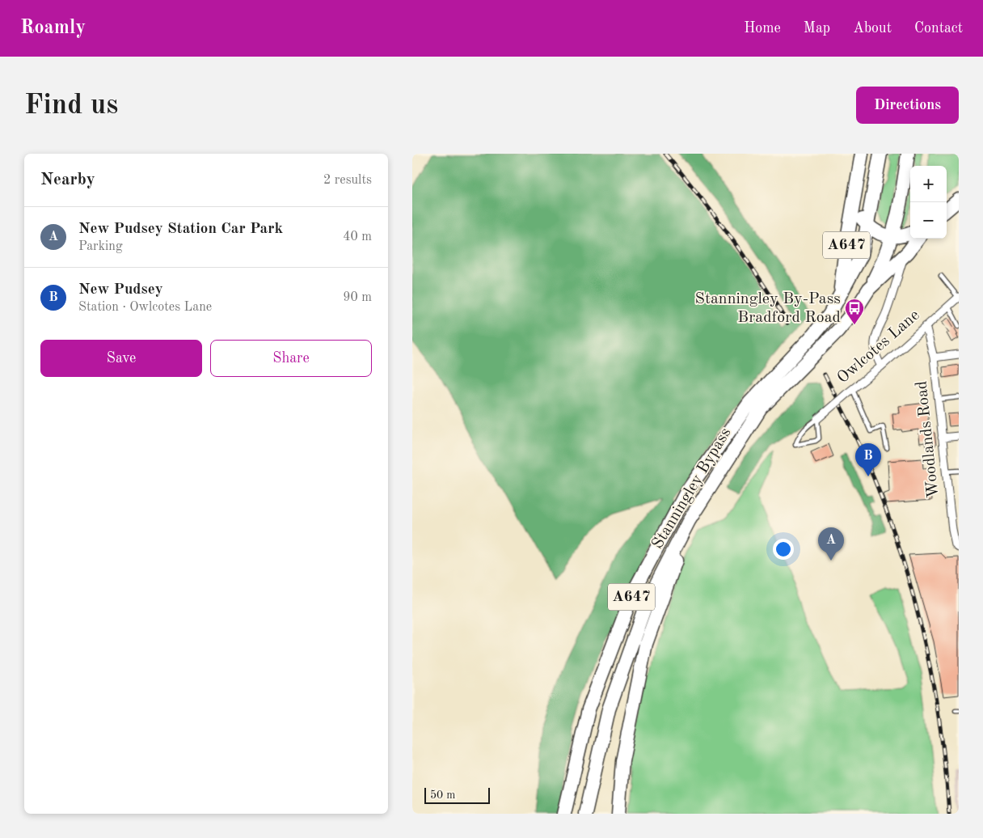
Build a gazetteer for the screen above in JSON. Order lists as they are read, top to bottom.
{
  "streets": {
    "highway": ["A647", "Stanningley Bypass"],
    "street": ["Owlcotes Lane", "Woodlands Road"]
  },
  "crossings": [
    ["A647", "Stanningley Bypass"],
    ["Owlcotes Lane", "Woodlands Road"]
  ],
  "places": {
    "bus stop": ["Stanningley By-Pass Bradford Road"]
  },
  "scale_bar": "50 m",
  "page": {
    "header": "Roamly",
    "nav": [
      "Home",
      "Map",
      "About",
      "Contact"
    ],
    "buttons": [
      "Directions",
      ["Save", "Share"]
    ],
    "title": "Find us",
    "heading": ["Nearby", "2 results"],
    "map_buttons": ["+", "−"],
    "list": [
      {
        "mark": "A",
        "name": "New Pudsey Station Car Park",
        "note": "Parking",
        "value": "40 m"
      },
      {
        "mark": "B",
        "name": "New Pudsey",
        "note": "Station · Owlcotes Lane",
        "value": "90 m"
      }
    ],
    "pins": ["B", "A"],
    "scale": "50 m"
  }
}
